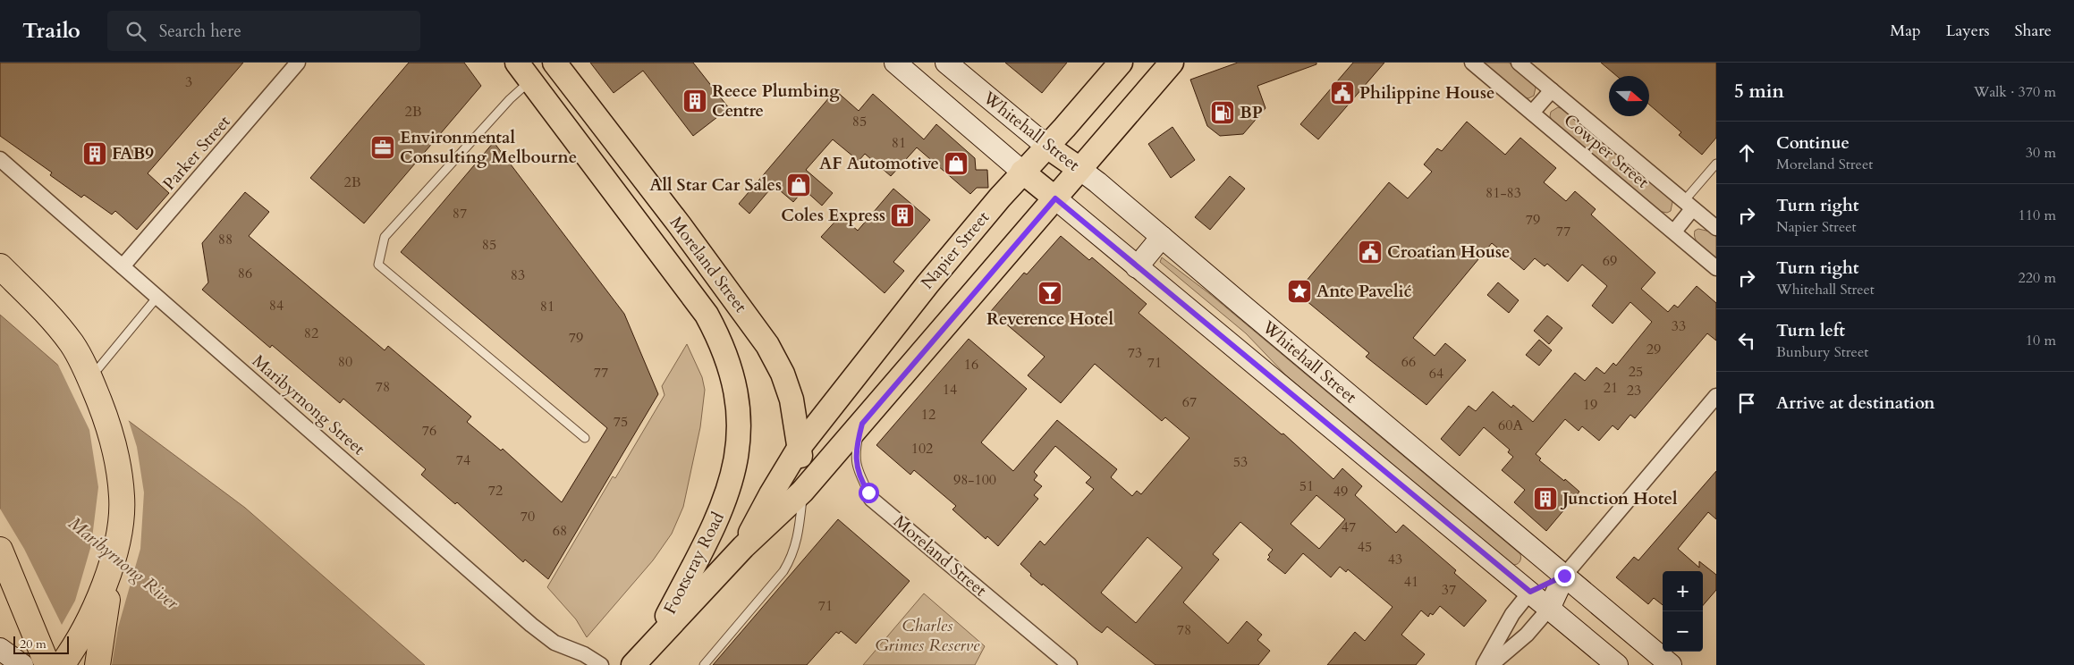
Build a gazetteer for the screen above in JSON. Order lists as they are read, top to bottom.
{
  "streets": {
    "main road": [
      "Whitehall Street",
      "Napier Street",
      "Moreland Street",
      "Footscray Road"
    ],
    "street": ["Cowper Street", "Parker Street", "Maribyrnong Street"]
  },
  "crossings": [
    ["Whitehall Street", "Napier Street"],
    ["Parker Street", "Maribyrnong Street"],
    ["Napier Street", "Moreland Street"],
    ["Napier Street", "Footscray Road"],
    ["Moreland Street", "Footscray Road"]
  ],
  "water": ["Maribyrnong River"],
  "parks": ["Charles Grimes Reserve"],
  "places": {
    "public building": ["Philippine House", "Croatian House"],
    "building": [
      "Reece Plumbing Centre",
      "FAB9",
      "Coles Express",
      "Junction Hotel"
    ],
    "fuel station": ["BP"],
    "office": ["Environmental Consulting Melbourne"],
    "shop": ["AF Automotive", "All Star Car Sales"],
    "place": ["Ante Pavelić"],
    "bar": ["Reverence Hotel"]
  },
  "house_numbers": [
    "3",
    "2B",
    "85",
    "81",
    "2B",
    "81-83",
    "87",
    "79",
    "77",
    "88",
    "85",
    "69",
    "86",
    "83",
    "84",
    "81",
    "33",
    "82",
    "79",
    "29",
    "73",
    "80",
    "66",
    "71",
    "16",
    "25",
    "77",
    "64",
    "78",
    "21",
    "14",
    "23",
    "67",
    "19",
    "12",
    "75",
    "60A",
    "76",
    "102",
    "74",
    "53",
    "98-100",
    "51",
    "72",
    "49",
    "70",
    "47",
    "68",
    "45",
    "43",
    "41",
    "37",
    "71",
    "78"
  ],
  "scale_bar": "20 m",
  "north": "right",
  "page": {
    "header": "Trailo",
    "search": "Search here",
    "nav": ["Map", "Layers", "Share"],
    "heading": ["5 min", "Walk · 370 m"],
    "list": [
      ["Continue", "Moreland Street", "30 m"],
      ["Turn right", "Napier Street", "110 m"],
      ["Turn right", "Whitehall Street", "220 m"],
      ["Turn left", "Bunbury Street", "10 m"],
      "Arrive at destination"
    ],
    "map_buttons": ["+", "−"],
    "scale": "20 m"
  }
}
